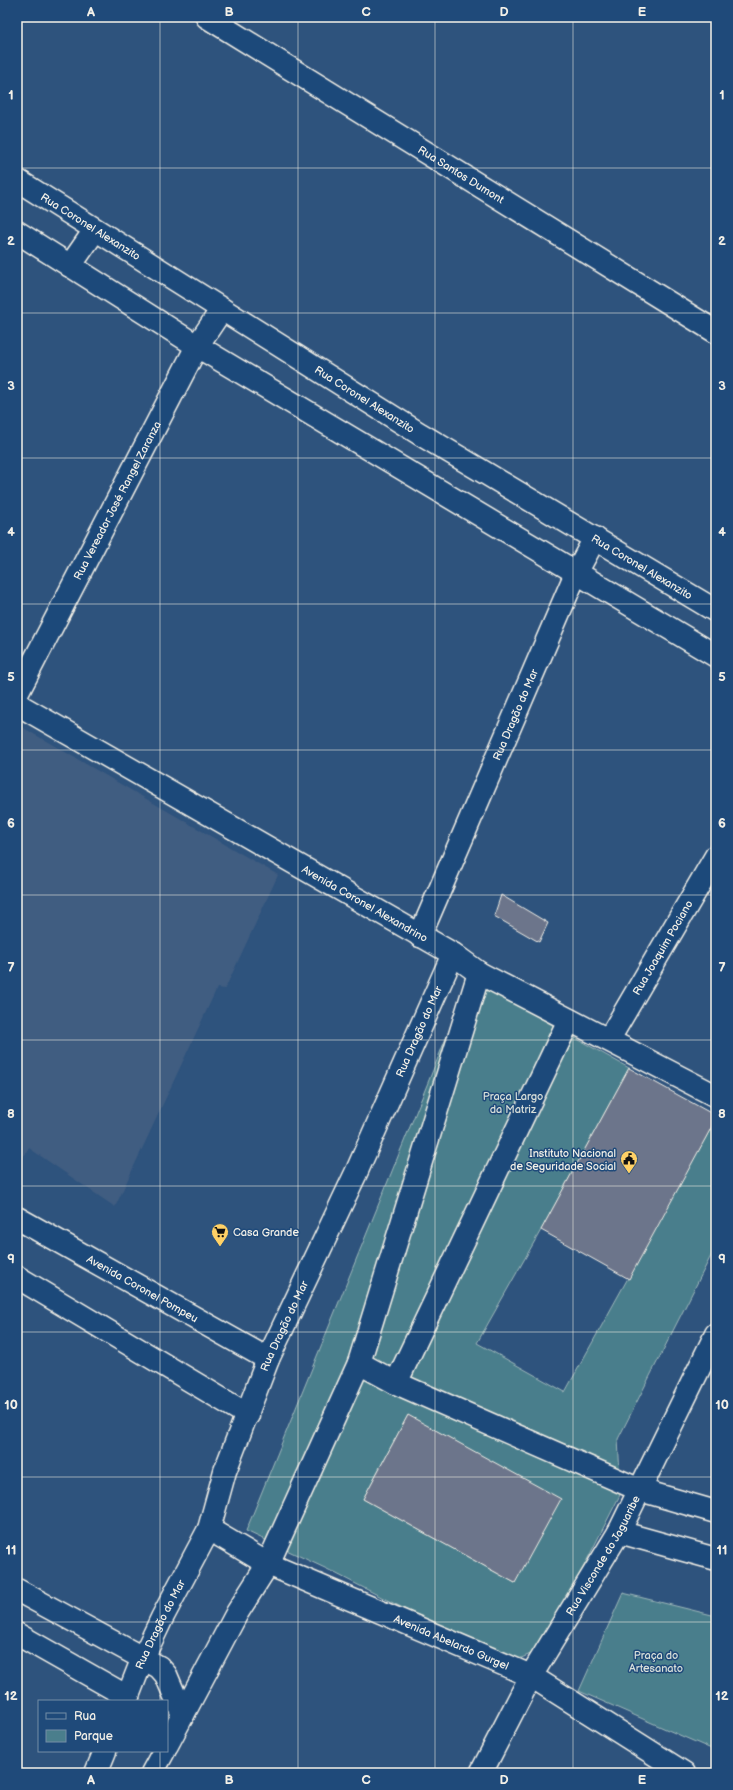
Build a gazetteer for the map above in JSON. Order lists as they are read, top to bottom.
{
  "streets": {
    "main road": [
      "Rua Santos Dumont",
      "Rua Coronel Alexanzito",
      "Rua Vereador José Rangel Zaranza",
      "Rua Dragão do Mar",
      "Avenida Coronel Alexandrino",
      "Rua Joaquim Pociano",
      "Avenida Coronel Pompeu",
      "Rua Visconde do Jaguaribe",
      "Avenida Abelardo Gurgel"
    ]
  },
  "crossings": [
    ["Rua Coronel Alexanzito", "Rua Vereador José Rangel Zaranza"],
    ["Rua Coronel Alexanzito", "Rua Dragão do Mar"],
    ["Rua Dragão do Mar", "Avenida Coronel Alexandrino"],
    ["Rua Dragão do Mar", "Avenida Coronel Pompeu"],
    ["Rua Dragão do Mar", "Avenida Abelardo Gurgel"],
    ["Avenida Coronel Alexandrino", "Rua Joaquim Pociano"],
    ["Rua Visconde do Jaguaribe", "Avenida Abelardo Gurgel"]
  ],
  "parks": ["Praça Largo da Matriz", "Praça do Artesanato"],
  "places": {
    "public building": ["Instituto Nacional de Seguridade Social"],
    "supermarket": ["Casa Grande"]
  },
  "legend": ["Rua", "Parque"],
  "grid": {
    "columns": [
      "A",
      "B",
      "C",
      "D",
      "E"
    ],
    "rows": [
      "1",
      "2",
      "3",
      "4",
      "5",
      "6",
      "7",
      "8",
      "9",
      "10",
      "11",
      "12"
    ]
  }
}
